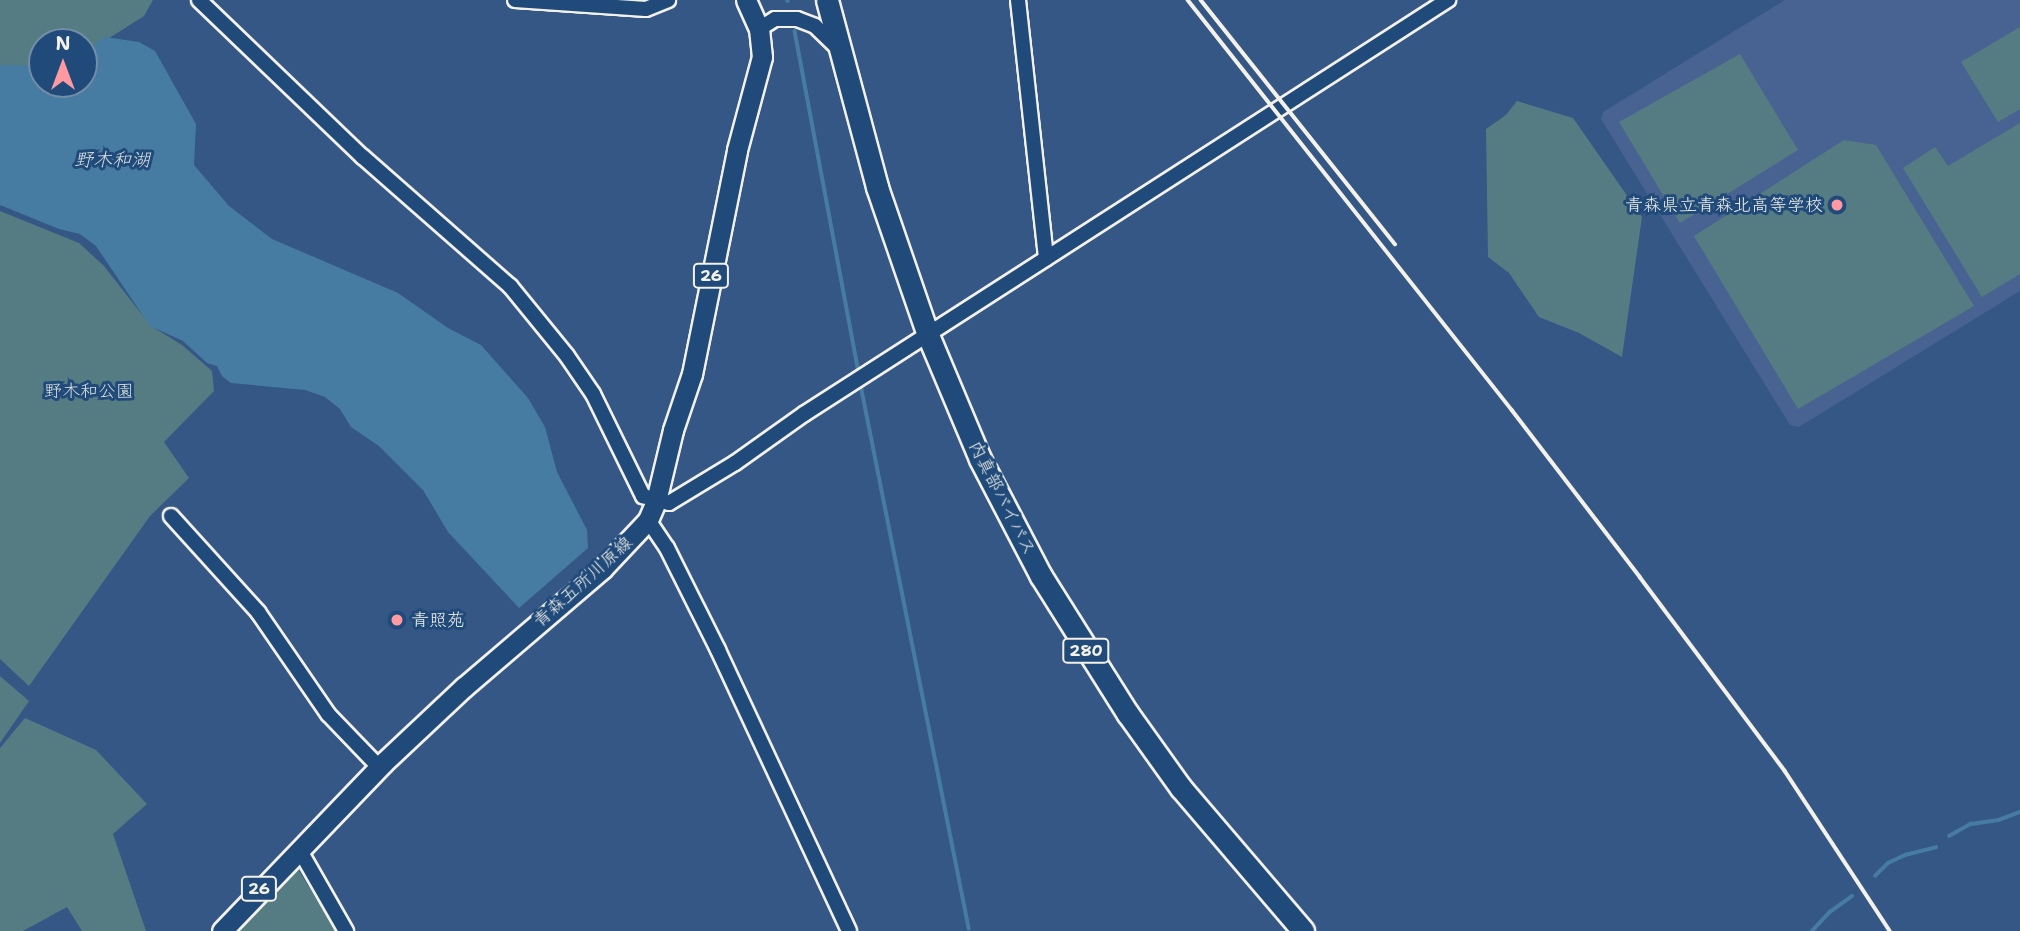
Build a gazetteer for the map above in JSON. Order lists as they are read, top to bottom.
{
  "streets": {
    "highway": ["内真部バイパス", "280"],
    "main road": ["26", "青森五所川原線"]
  },
  "water": ["野木和湖"],
  "parks": ["野木和公園"],
  "places": ["青森県立青森北高等学校", "青照苑"],
  "north": "top"
}
